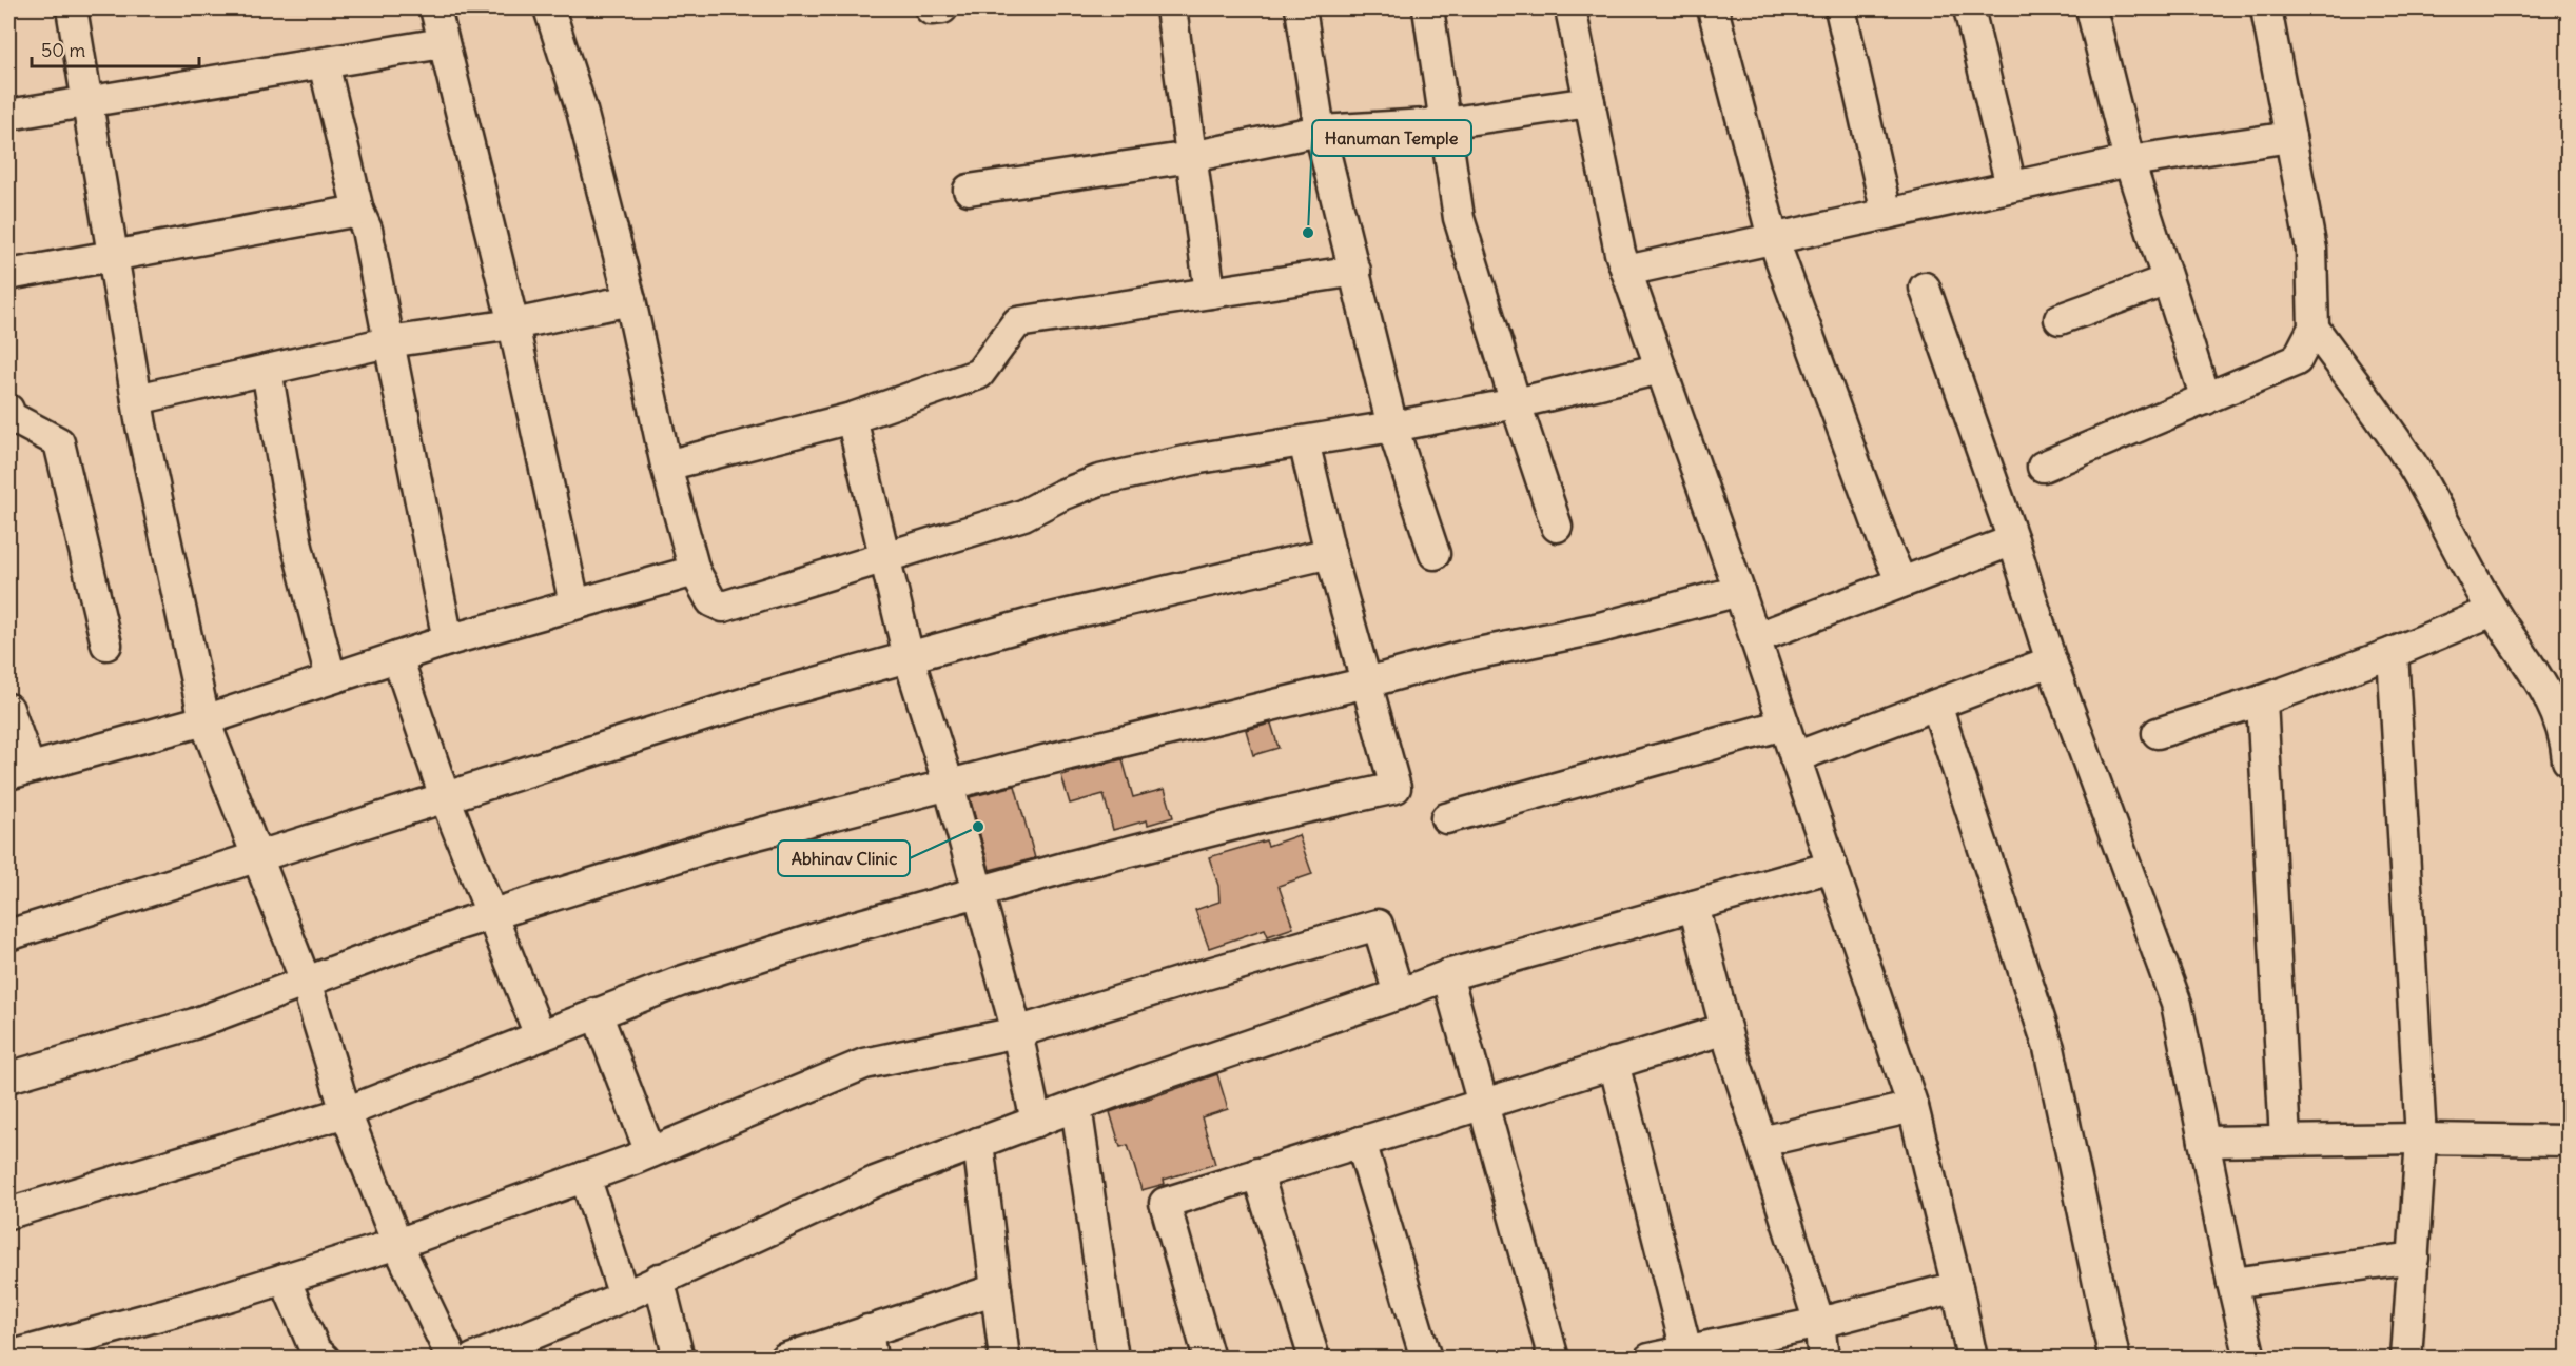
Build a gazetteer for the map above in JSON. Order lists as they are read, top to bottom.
{
  "places": ["Hanuman Temple", "Abhinav Clinic"],
  "scale_bar": "50 m"
}
